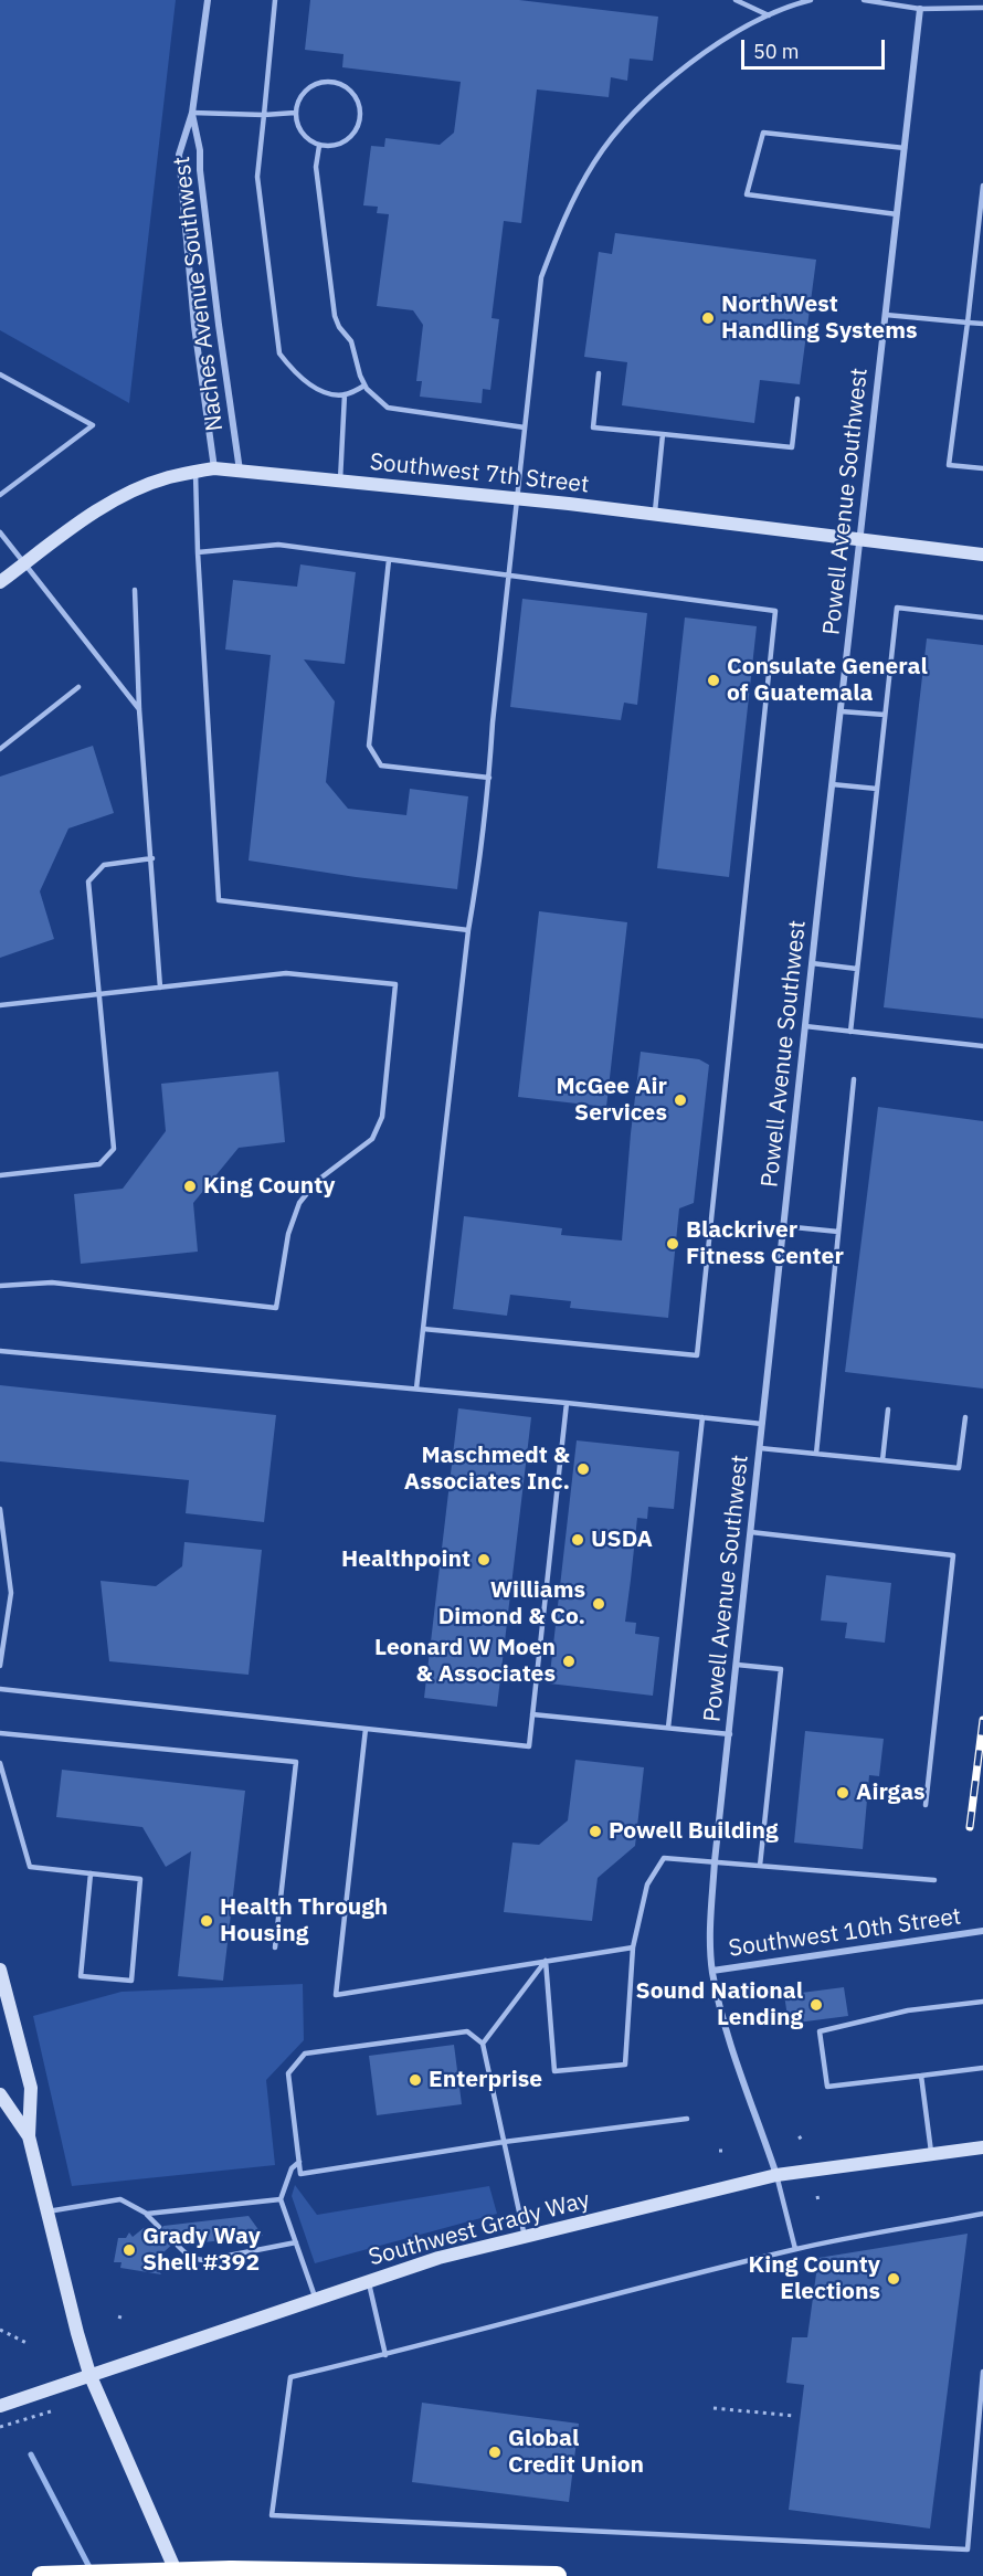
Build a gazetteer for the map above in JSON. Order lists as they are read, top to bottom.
{
  "streets": {
    "street": [
      "Naches Avenue Southwest",
      "Southwest 7th Street",
      "Powell Avenue Southwest",
      "Southwest 10th Street",
      "Southwest Grady Way"
    ]
  },
  "crossings": [
    ["Naches Avenue Southwest", "Southwest 7th Street"],
    ["Southwest 7th Street", "Powell Avenue Southwest"],
    ["Powell Avenue Southwest", "Southwest 10th Street"],
    ["Powell Avenue Southwest", "Southwest Grady Way"]
  ],
  "places": [
    "NorthWest Handling Systems",
    "Consulate General of Guatemala",
    "McGee Air Services",
    "King County",
    "Blackriver Fitness Center",
    "Maschmedt & Associates Inc.",
    "USDA",
    "Healthpoint",
    "Williams Dimond & Co.",
    "Leonard W Moen & Associates",
    "Airgas",
    "Powell Building",
    "Health Through Housing",
    "Sound National Lending",
    "Enterprise",
    "Grady Way Shell #392",
    "King County Elections",
    "Global Credit Union"
  ],
  "scale_bar": "50 m"
}
